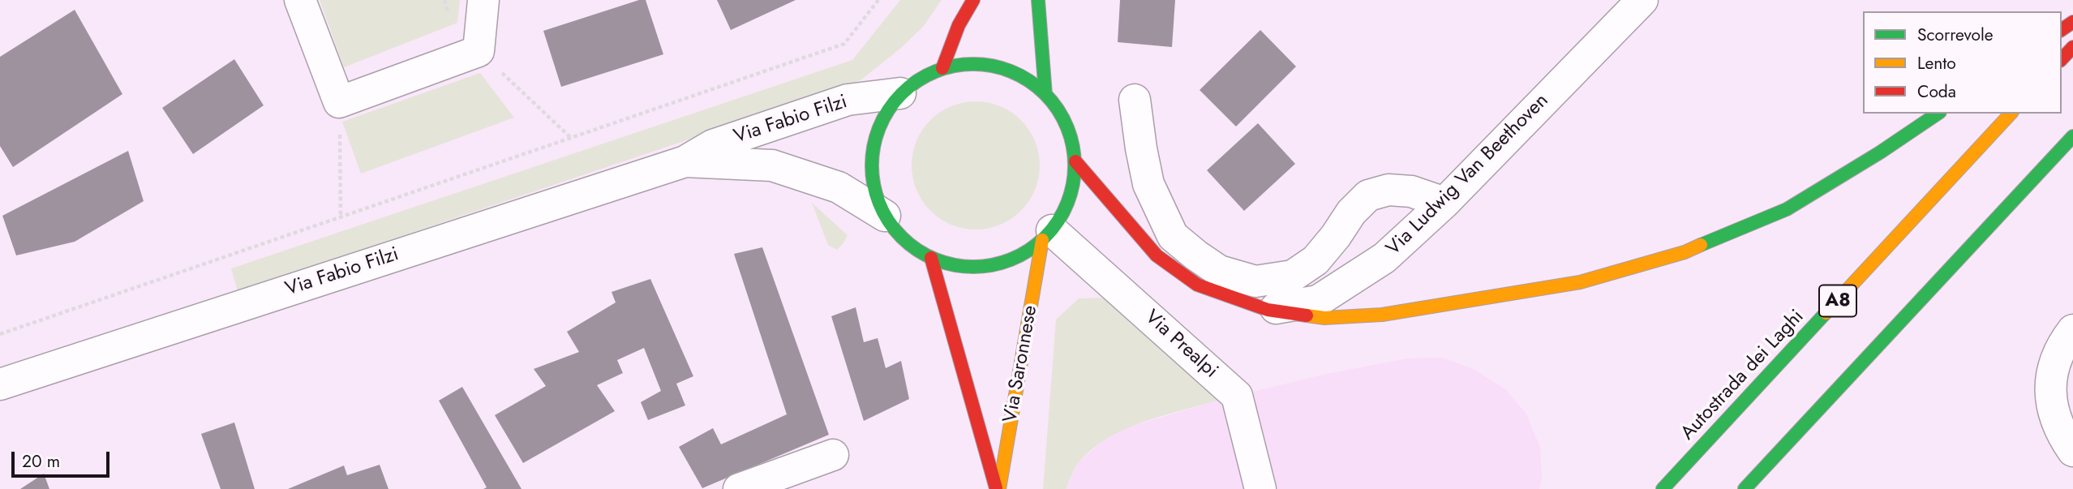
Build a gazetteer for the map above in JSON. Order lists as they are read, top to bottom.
{
  "streets": {
    "main road": ["A8", "Via Saronnese", "Autostrada dei Laghi"],
    "street": ["Via Fabio Filzi", "Via Ludwig Van Beethoven", "Via Prealpi"]
  },
  "crossings": [
    ["Via Fabio Filzi", "Via Saronnese"],
    ["Via Prealpi", "Via Saronnese"]
  ],
  "legend": ["Scorrevole", "Lento", "Coda"],
  "scale_bar": "20 m"
}
